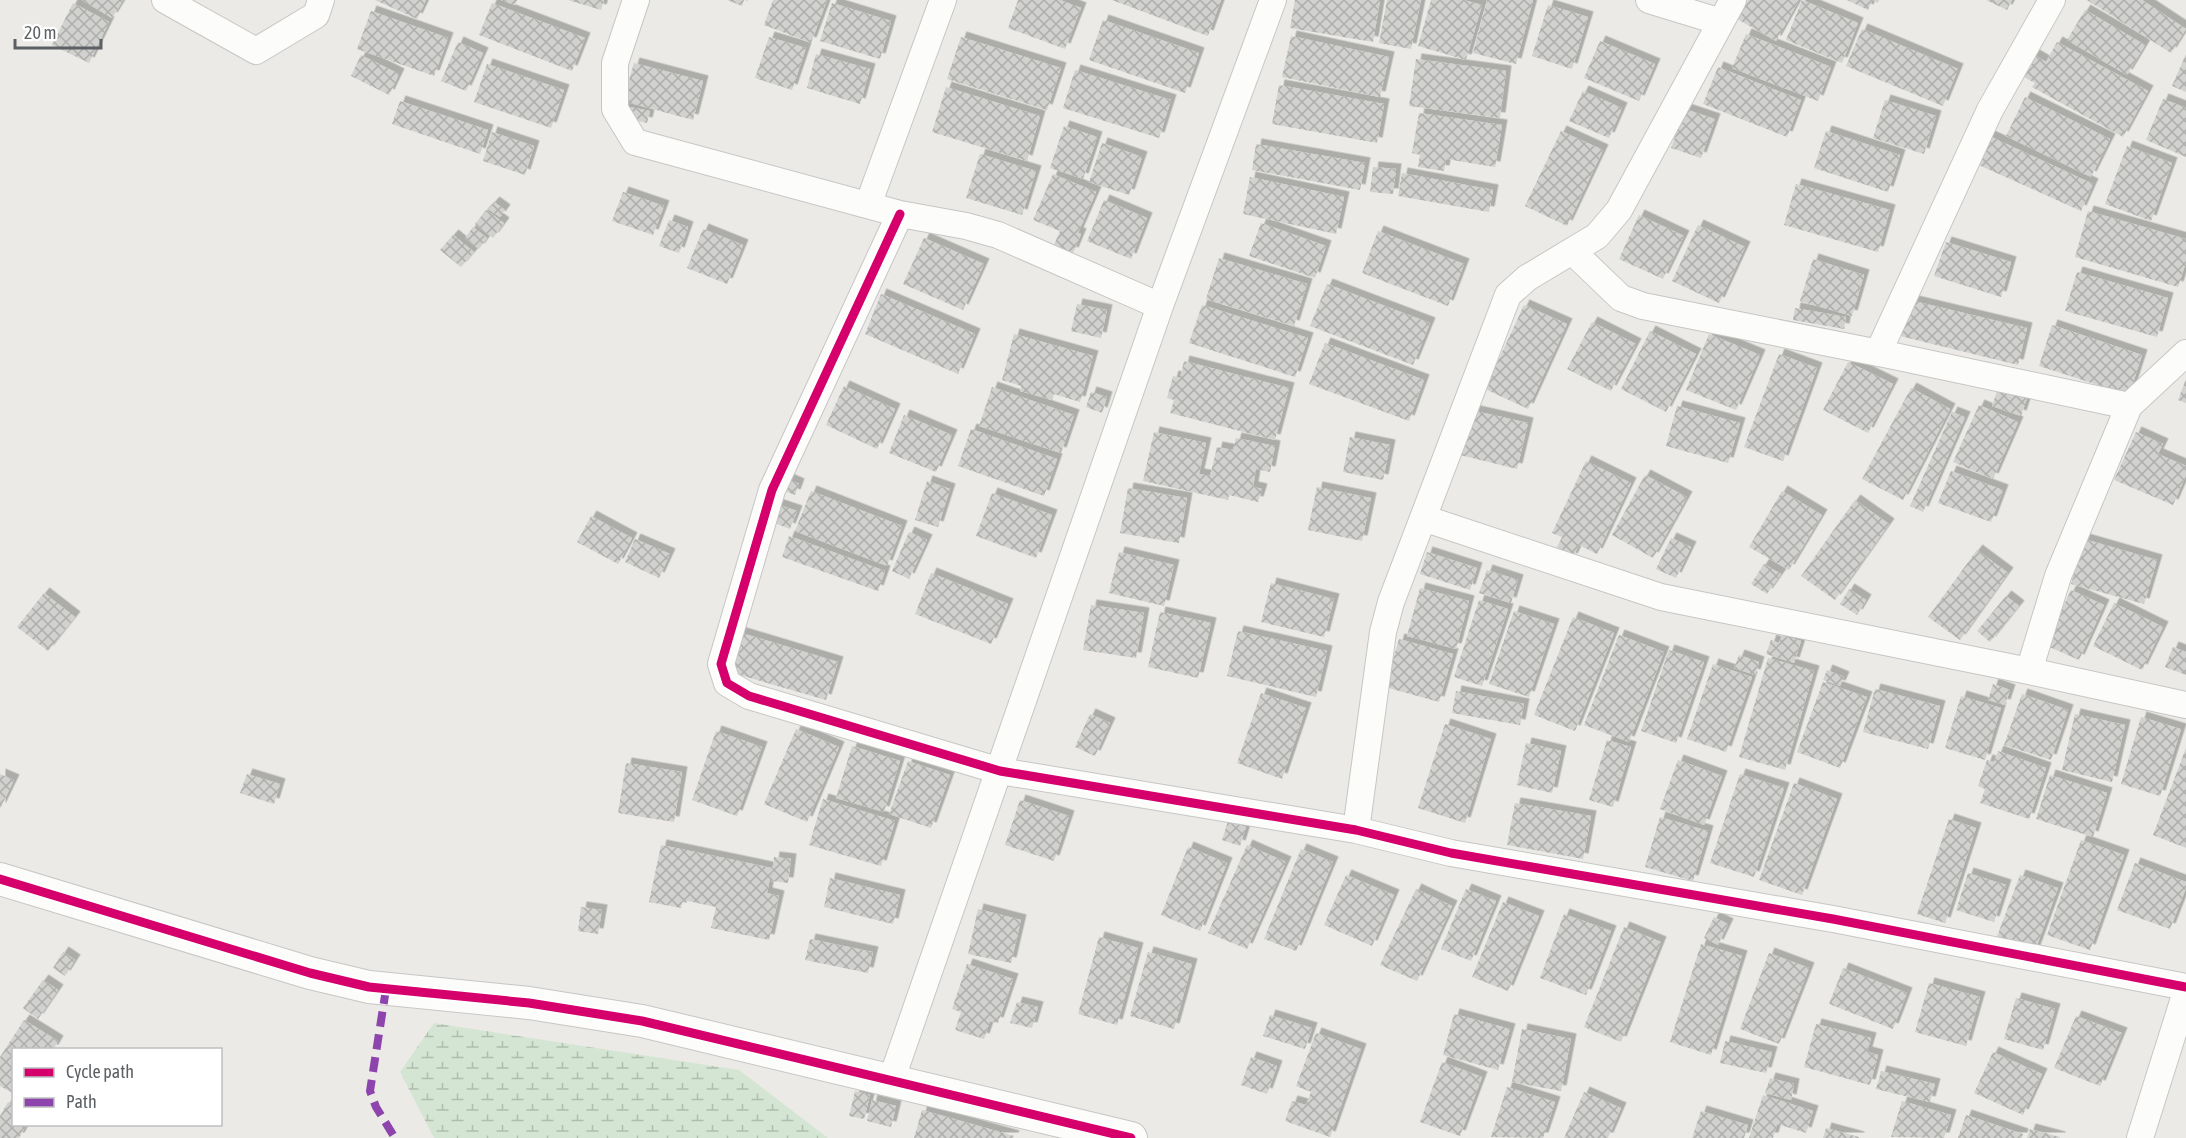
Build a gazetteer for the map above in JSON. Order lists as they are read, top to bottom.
{
  "legend": ["Cycle path", "Path"],
  "scale_bar": "20 m"
}
